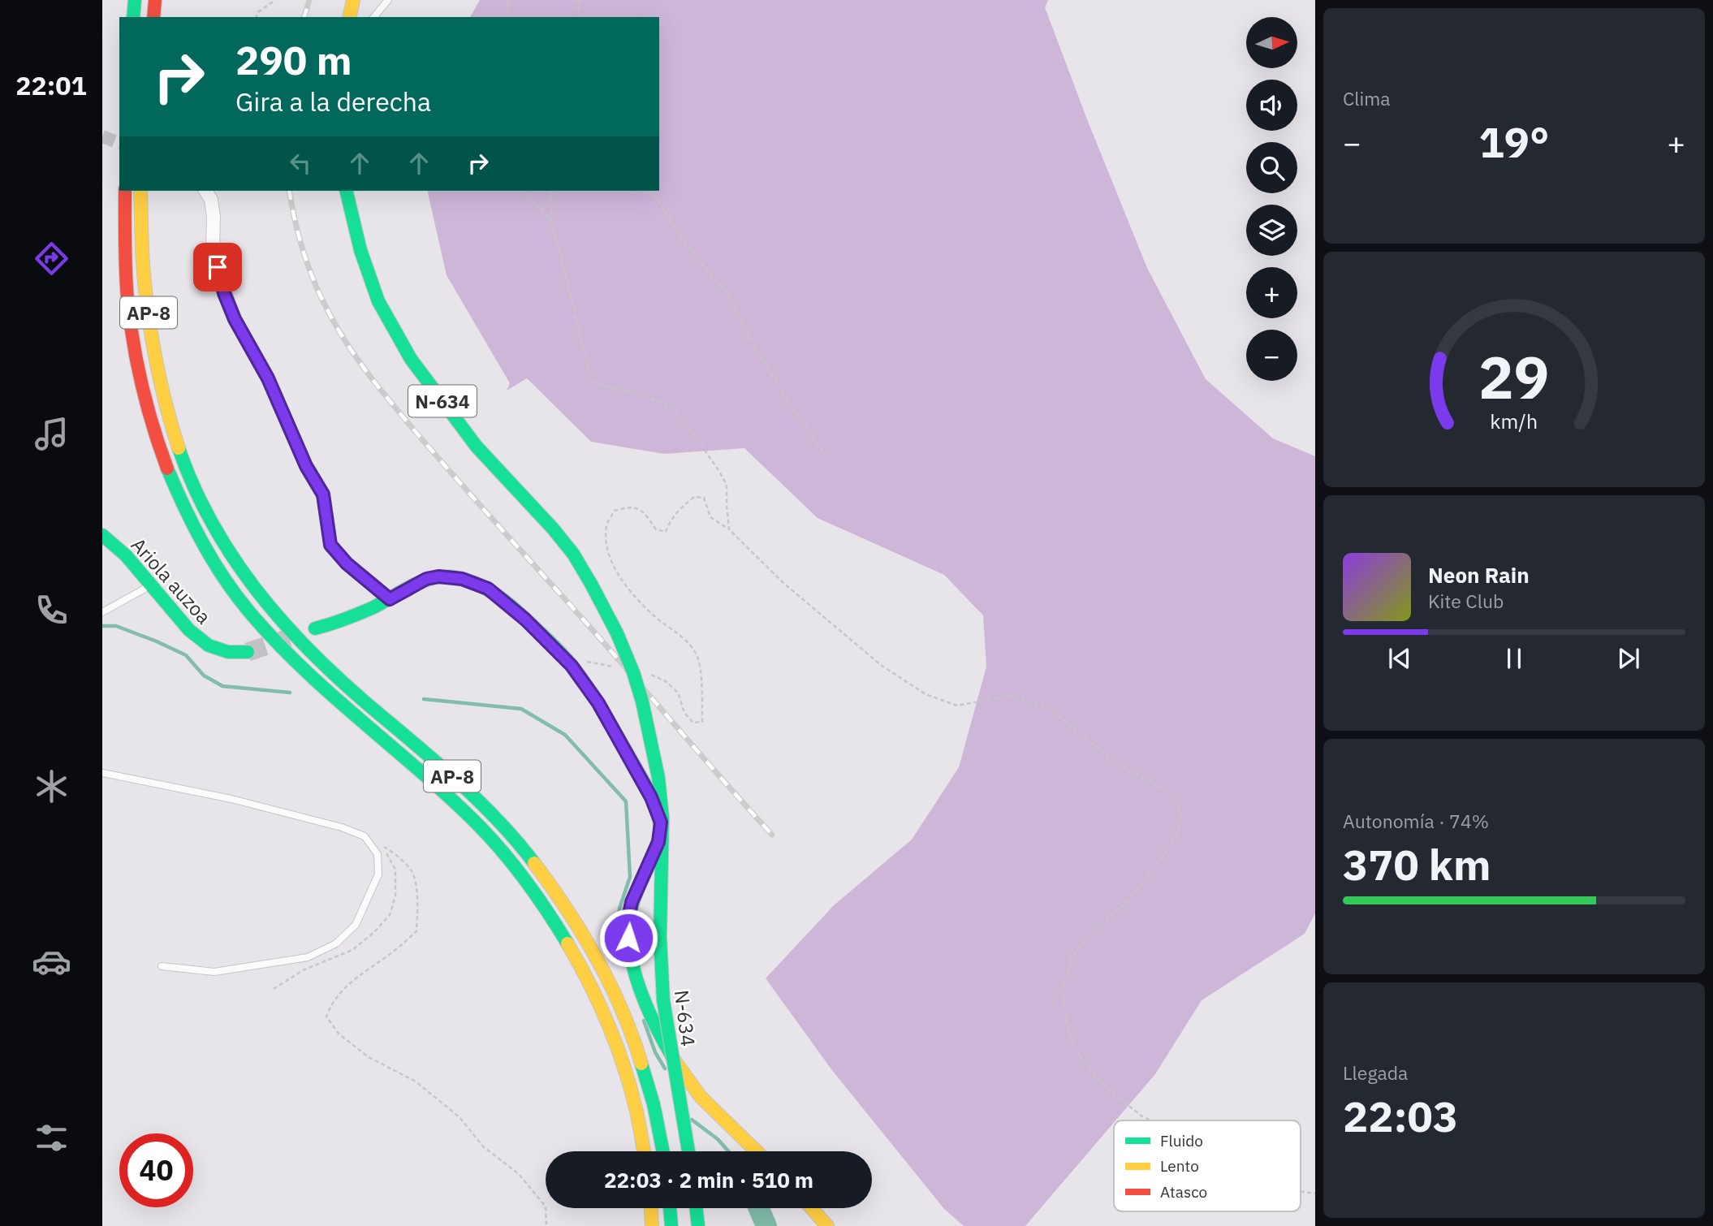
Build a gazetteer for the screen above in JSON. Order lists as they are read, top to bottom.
{
  "streets": {
    "main road": ["AP-8", "N-634", "Ariola auzoa"]
  },
  "legend": ["Fluido", "Lento", "Atasco"],
  "north": "right",
  "page": {
    "tabs": "22:01",
    "tile": [
      "Clima",
      ["Autonomía · 74%", "370 km"],
      ["Llegada", "22:03"]
    ],
    "map_buttons": ["+", "−"],
    "turn": ["290 m", "Gira a la derecha"],
    "heat": ["−", "19°", "+"],
    "song": ["Neon Rain", "Kite Club"],
    "limit": "40",
    "trip": "22:03 · 2 min · 510 m",
    "gauge": ["29", "km/h"]
  }
}
